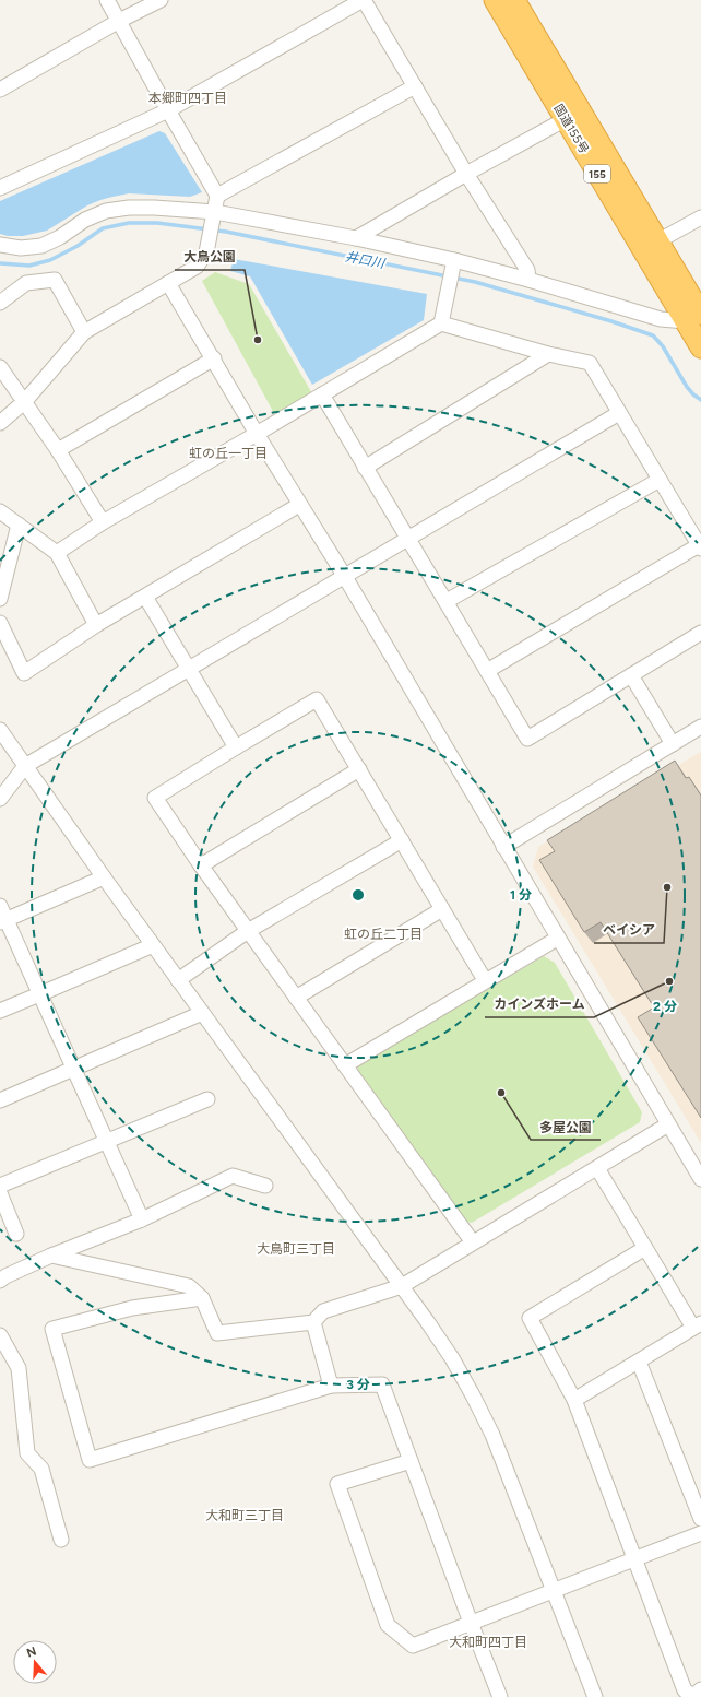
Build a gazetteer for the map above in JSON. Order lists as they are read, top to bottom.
{
  "streets": {
    "highway": ["国道155号", "155"]
  },
  "districts": [
    "本郷町四丁目",
    "虹の丘一丁目",
    "虹の丘二丁目",
    "大鳥町三丁目",
    "大和町三丁目",
    "大和町四丁目"
  ],
  "water": ["井口川"],
  "places": [
    "大鳥公園",
    "ベイシア",
    "カインズホーム",
    "多屋公園"
  ],
  "north": "top",
  "rings": ["1 分", "2 分", "3 分"]
}
